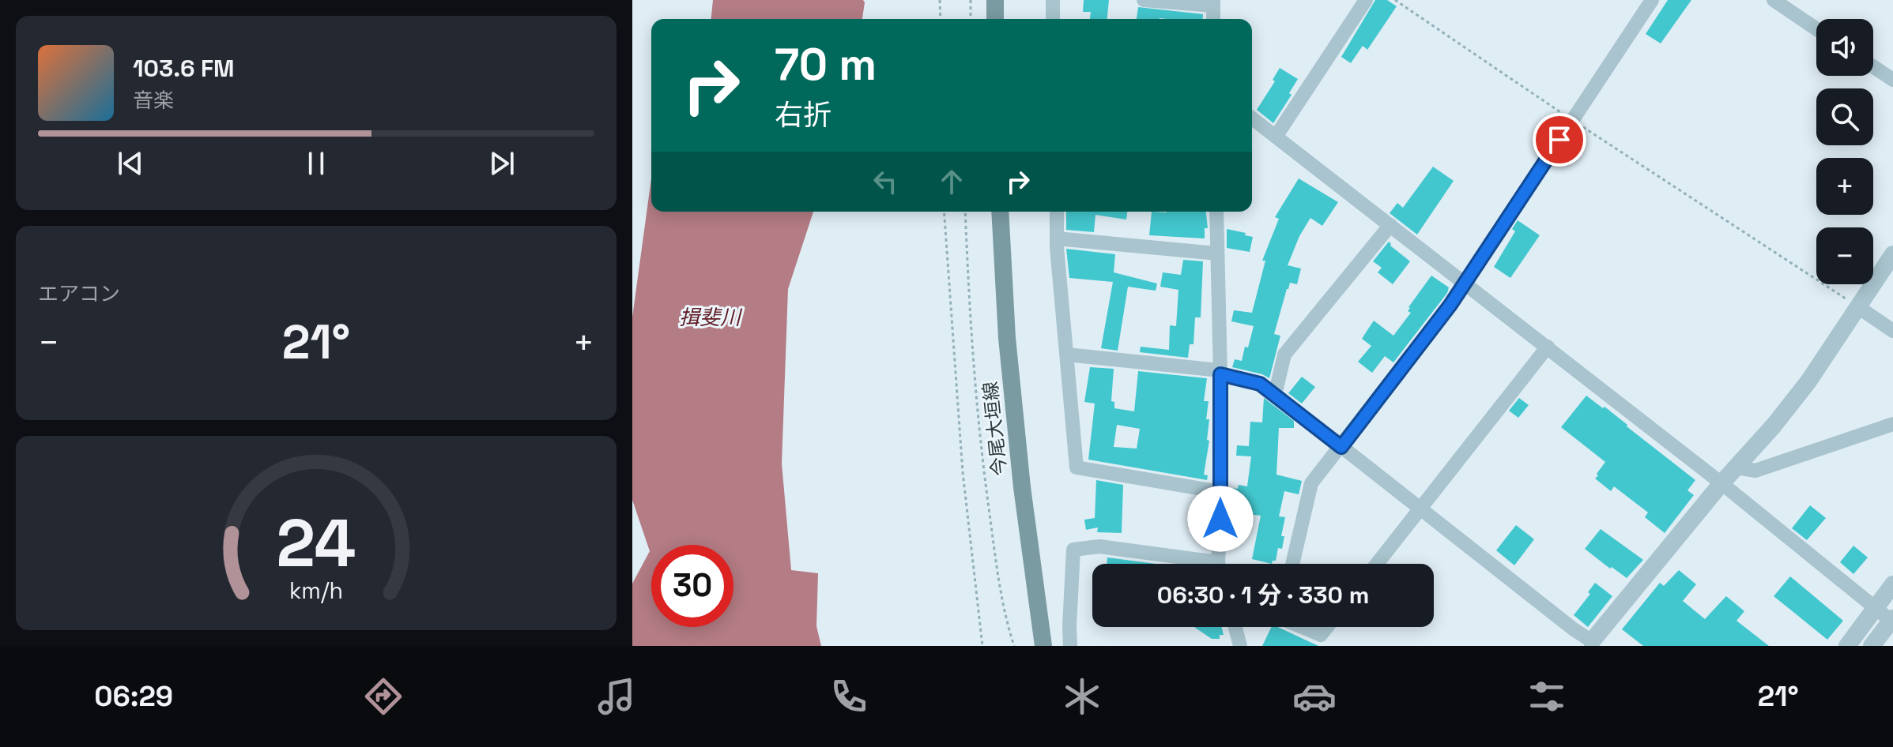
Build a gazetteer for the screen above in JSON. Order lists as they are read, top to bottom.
{
  "streets": {
    "main road": ["今尾大垣線"]
  },
  "water": ["揖斐川"],
  "page": {
    "map_buttons": ["+", "−"],
    "turn": ["70 m", "右折"],
    "song": ["103.6 FM", "音楽"],
    "tile": "エアコン",
    "heat": ["−", "21°", "+"],
    "limit": "30",
    "trip": "06:30 · 1 分 · 330 m",
    "tabs": ["06:29", "21°"],
    "gauge": ["24", "km/h"]
  }
}
